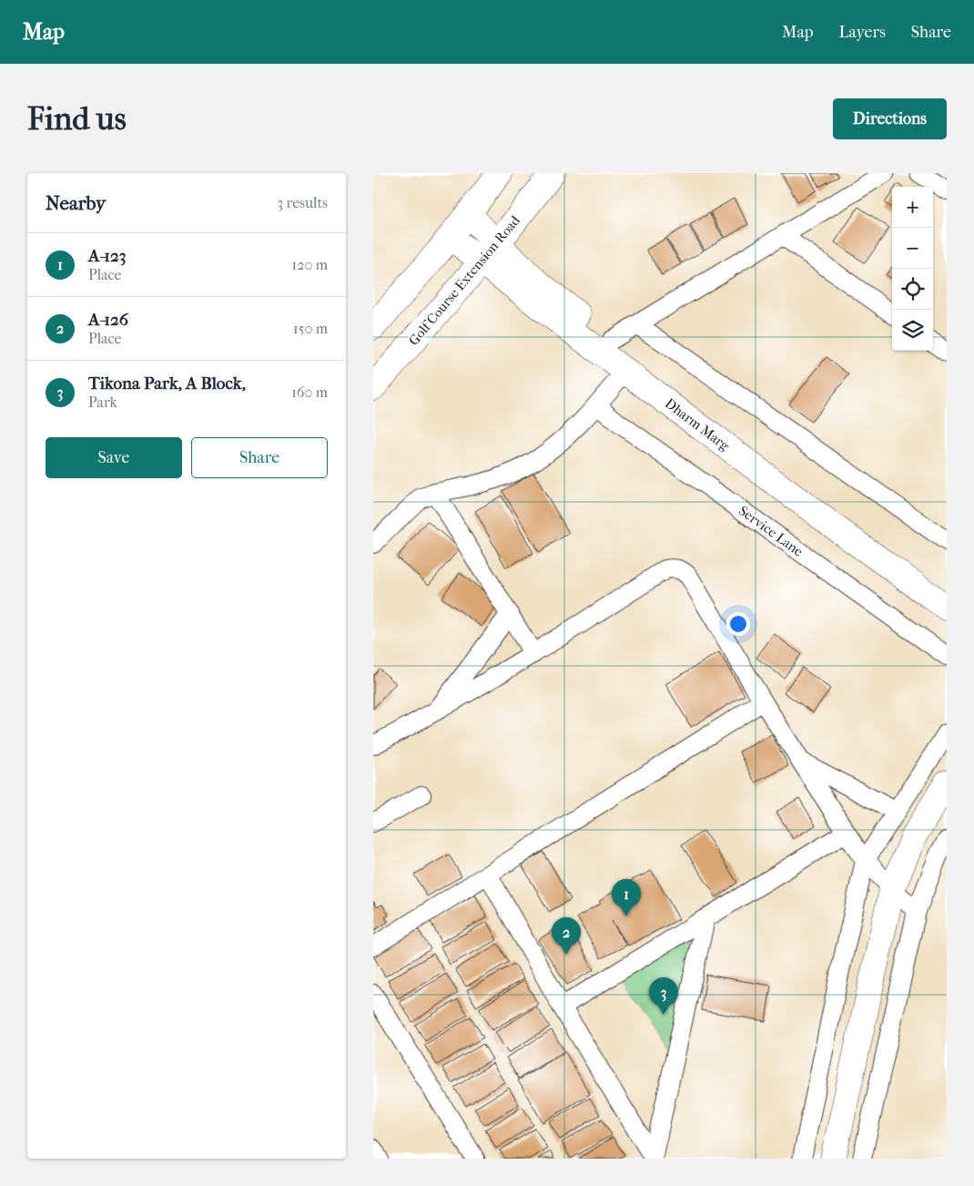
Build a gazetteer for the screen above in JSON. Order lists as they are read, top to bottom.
{
  "streets": {
    "main road": ["Golf Course Extension Road", "Dharm Marg"],
    "street": ["Service Lane"]
  },
  "crossings": [
    ["Golf Course Extension Road", "Dharm Marg"]
  ],
  "page": {
    "header": "Map",
    "nav": ["Map", "Layers", "Share"],
    "buttons": [
      "Directions",
      ["Save", "Share"]
    ],
    "title": "Find us",
    "heading": ["Nearby", "3 results"],
    "map_buttons": ["+", "−"],
    "list": [
      {
        "mark": "1",
        "name": "A-123",
        "note": "Place",
        "value": "120 m"
      },
      {
        "mark": "2",
        "name": "A-126",
        "note": "Place",
        "value": "150 m"
      },
      {
        "mark": "3",
        "name": "Tikona Park, A Block,",
        "note": "Park",
        "value": "160 m"
      }
    ],
    "pins": ["1", "2", "3"]
  }
}
